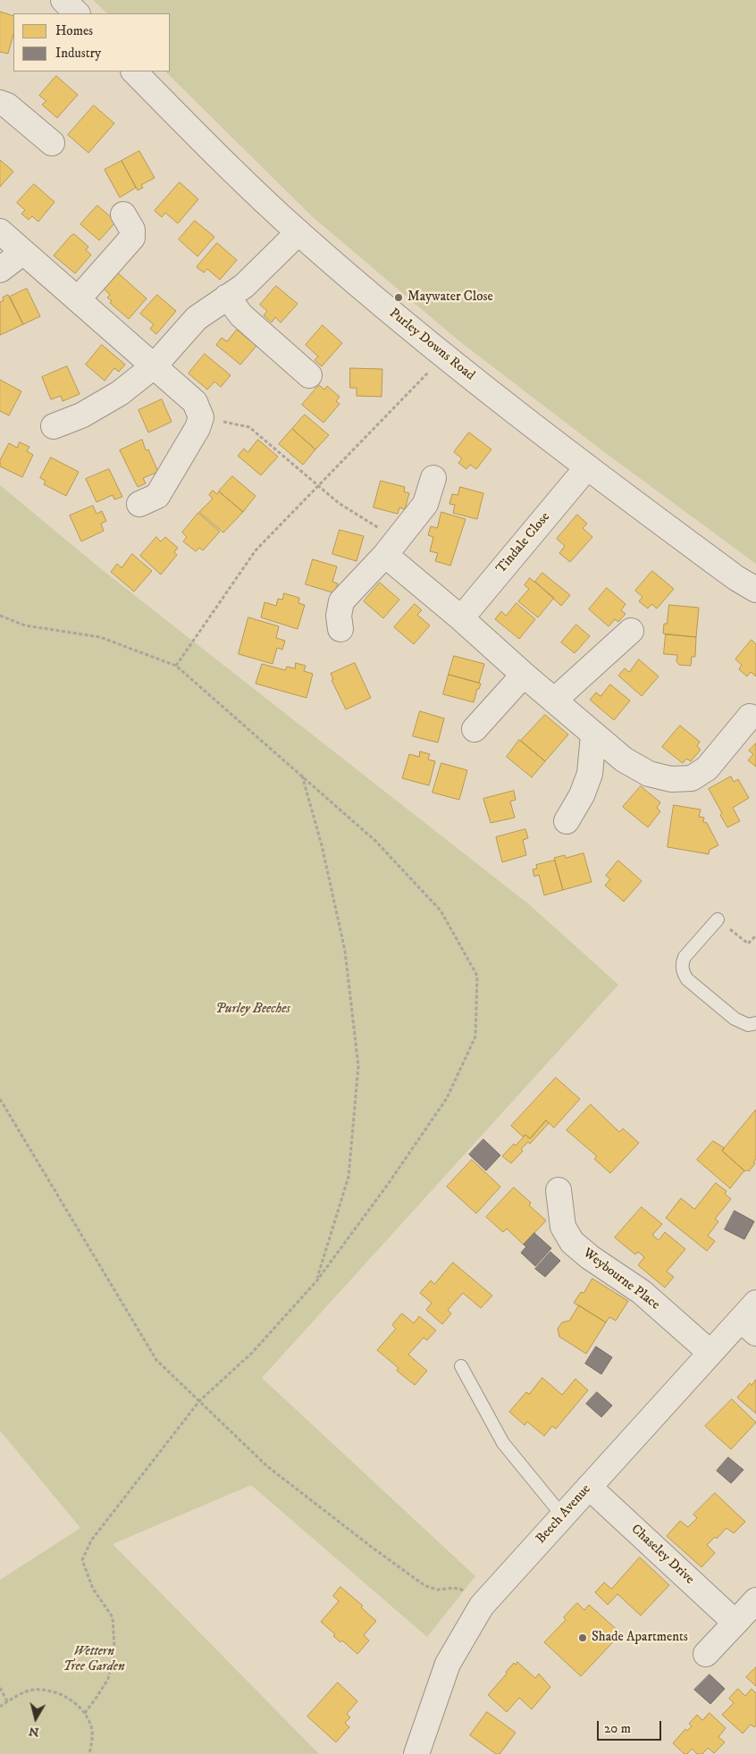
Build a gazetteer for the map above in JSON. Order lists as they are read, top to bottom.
{
  "streets": {
    "street": [
      "Purley Downs Road",
      "Tindale Close",
      "Weybourne Place",
      "Beech Avenue",
      "Chaseley Drive"
    ]
  },
  "crossings": [
    ["Purley Downs Road", "Tindale Close"],
    ["Weybourne Place", "Beech Avenue"],
    ["Beech Avenue", "Chaseley Drive"]
  ],
  "parks": ["Purley Beeches", "Wettern Tree Garden"],
  "places": ["Maywater Close", "Shade Apartments"],
  "legend": ["Homes", "Industry"],
  "scale_bar": "20 m",
  "north": "bottom"
}
